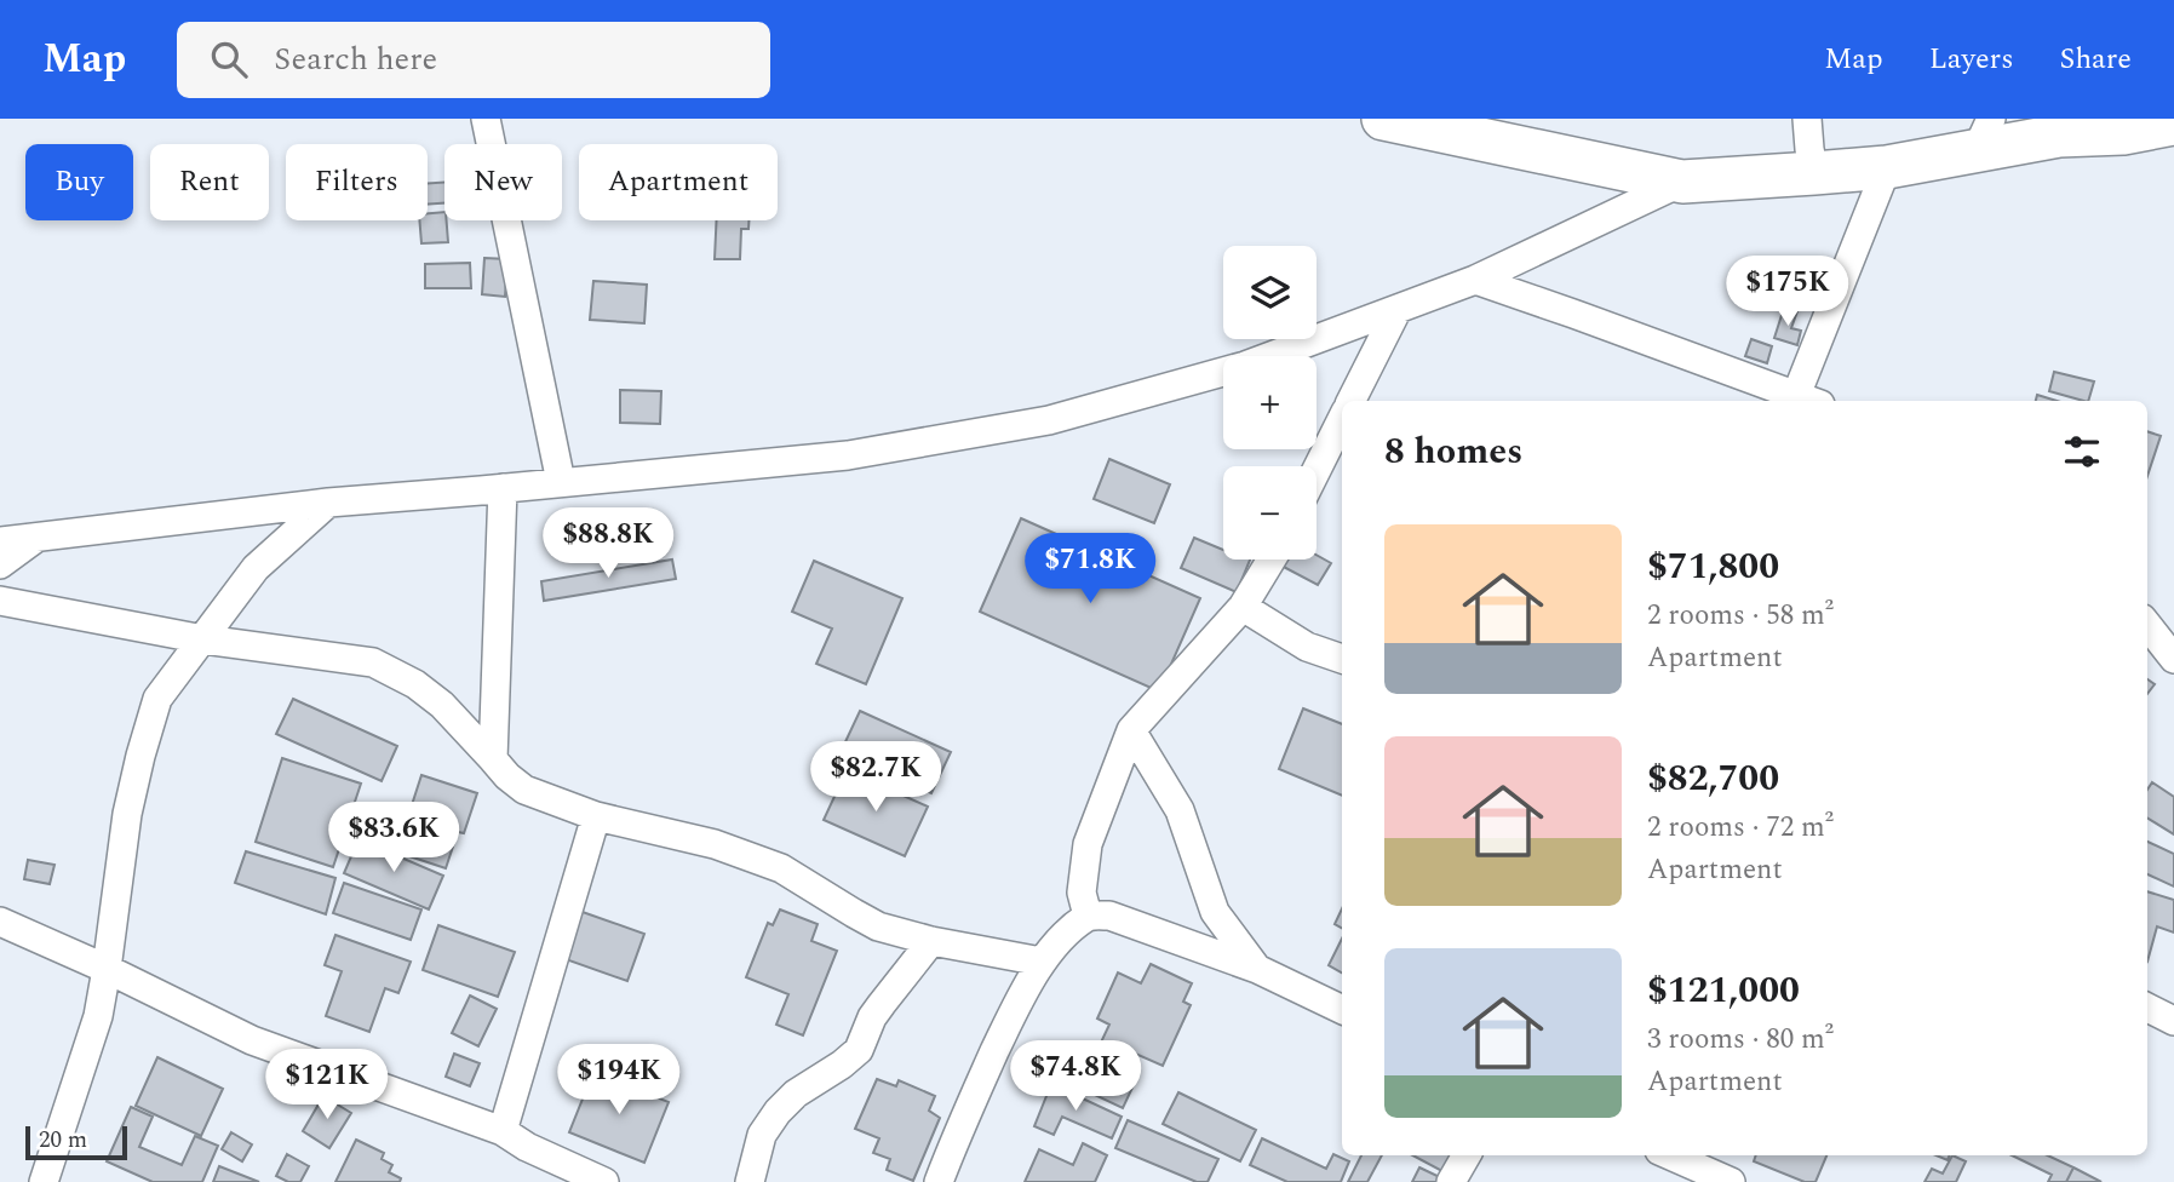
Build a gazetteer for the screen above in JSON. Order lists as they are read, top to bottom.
{
  "scale_bar": "20 m",
  "page": {
    "header": "Map",
    "search": "Search here",
    "nav": ["Map", "Layers", "Share"],
    "chip": [
      "Buy",
      "Rent",
      "Filters",
      "New",
      "Apartment"
    ],
    "map_buttons": ["+", "−"],
    "price": [
      "$175K",
      "$88.8K",
      "$71.8K",
      "$82.7K",
      "$83.6K",
      "$74.8K",
      "$194K",
      "$121K"
    ],
    "heading": "8 homes",
    "list": [
      {
        "name": "$71,800",
        "note": "2 rooms · 58 m² · Apartment"
      },
      {
        "name": "$82,700",
        "note": "2 rooms · 72 m² · Apartment"
      },
      {
        "name": "$121,000",
        "note": "3 rooms · 80 m² · Apartment"
      }
    ],
    "scale": "20 m"
  }
}
